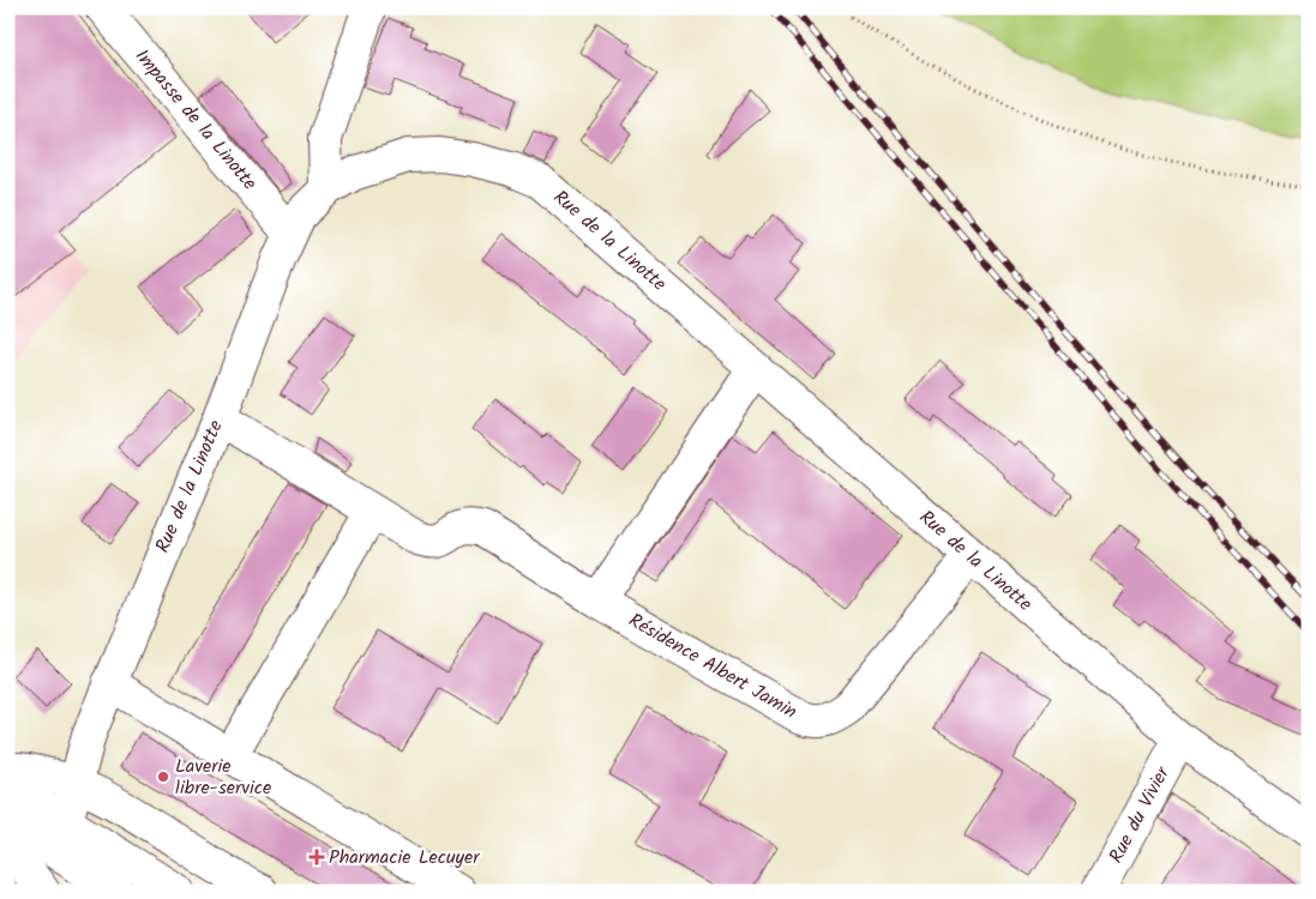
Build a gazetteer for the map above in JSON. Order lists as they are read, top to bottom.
{
  "streets": {
    "street": [
      "Impasse de la Linotte",
      "Rue de la Linotte",
      "Résidence Albert Jamin",
      "Rue du Vivier"
    ]
  },
  "crossings": [
    ["Impasse de la Linotte", "Rue de la Linotte"],
    ["Rue de la Linotte", "Résidence Albert Jamin"],
    ["Rue de la Linotte", "Rue du Vivier"]
  ],
  "places": {
    "other": ["Laverie libre-service"],
    "health": ["Pharmacie Lecuyer"]
  }
}
